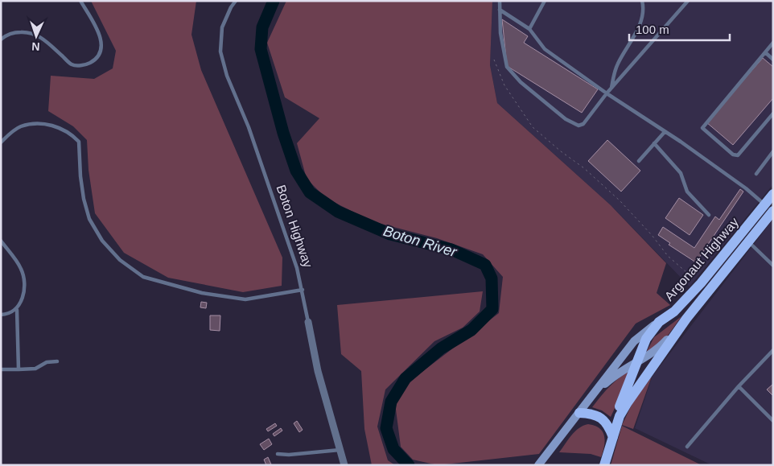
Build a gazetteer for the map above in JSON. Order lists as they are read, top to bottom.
{
  "streets": {
    "main road": ["Argonaut Highway"],
    "street": ["Boton Highway"]
  },
  "water": ["Boton River"],
  "scale_bar": "100 m",
  "north": "bottom"
}
